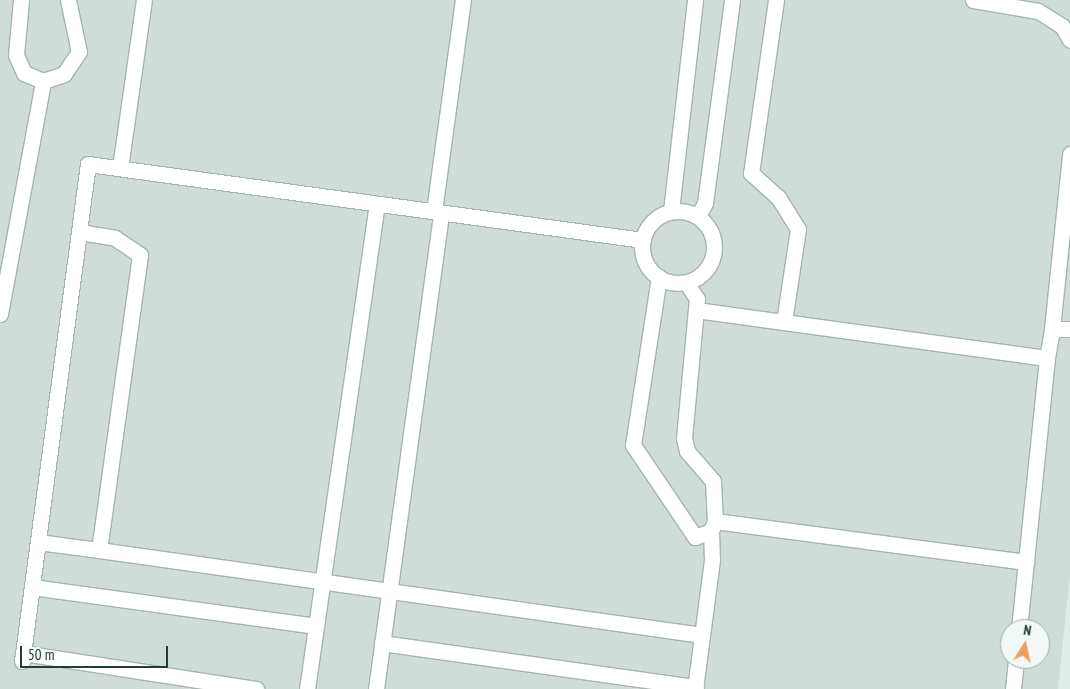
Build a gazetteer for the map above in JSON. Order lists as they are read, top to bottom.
{
  "scale_bar": "50 m",
  "north": "top"
}
